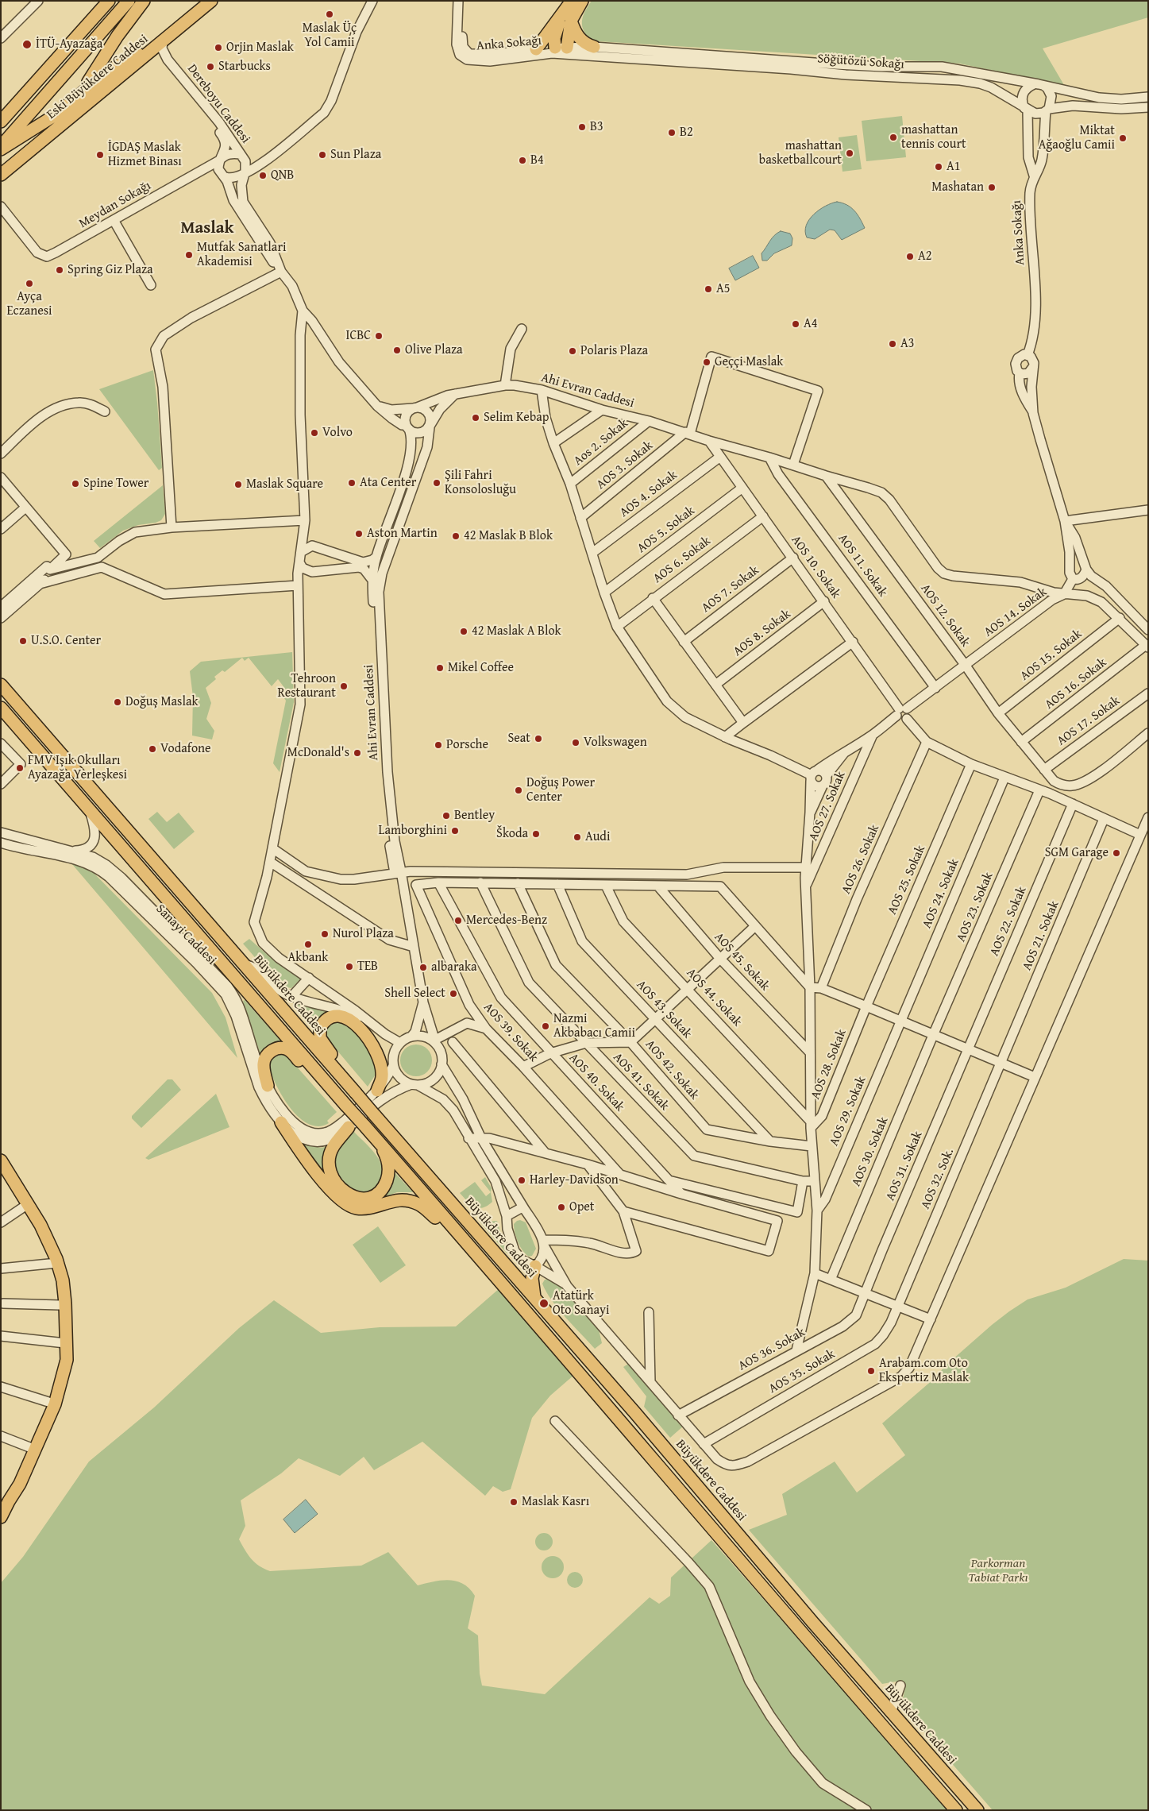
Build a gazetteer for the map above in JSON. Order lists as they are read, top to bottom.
{
  "streets": {
    "main road": ["Eski Büyükdere Caddesi", "Büyükdere Caddesi"],
    "street": [
      "Anka Sokağı",
      "Söğütözü Sokağı",
      "Dereboyu Caddesi",
      "Meydan Sokağı",
      "Ahi Evran Caddesi",
      "Aos 2. Sokak",
      "AOS 3. Sokak",
      "AOS 4. Sokak",
      "AOS 5. Sokak",
      "AOS 6. Sokak",
      "AOS 11. Sokak",
      "AOS 10. Sokak",
      "AOS 7. Sokak",
      "AOS 14. Sokak",
      "AOS 12. Sokak",
      "AOS 8. Sokak",
      "AOS 15. Sokak",
      "AOS 16. Sokak",
      "AOS 17. Sokak",
      "AOS 27. Sokak",
      "AOS 26. Sokak",
      "AOS 25. Sokak",
      "AOS 24. Sokak",
      "AOS 23. Sokak",
      "AOS 22. Sokak",
      "Sanayi Caddesi",
      "AOS 21. Sokak",
      "AOS 45. Sokak",
      "AOS 44. Sokak",
      "AOS 43. Sokak",
      "AOS 39. Sokak",
      "AOS 28. Sokak",
      "AOS 42. Sokak",
      "AOS 41. Sokak",
      "AOS 40. Sokak",
      "AOS 29. Sokak",
      "AOS 30. Sokak",
      "AOS 31. Sokak",
      "AOS 32. Sok.",
      "AOS 36. Sokak",
      "AOS 35. Sokak"
    ]
  },
  "crossings": [
    ["Anka Sokağı", "Söğütözü Sokağı"],
    ["Eski Büyükdere Caddesi", "Dereboyu Caddesi"],
    ["Dereboyu Caddesi", "Meydan Sokağı"],
    ["Dereboyu Caddesi", "Ahi Evran Caddesi"],
    ["Ahi Evran Caddesi", "Aos 2. Sokak"],
    ["Ahi Evran Caddesi", "AOS 3. Sokak"],
    ["Ahi Evran Caddesi", "AOS 11. Sokak"],
    ["Ahi Evran Caddesi", "AOS 10. Sokak"],
    ["Ahi Evran Caddesi", "AOS 14. Sokak"],
    ["Ahi Evran Caddesi", "AOS 12. Sokak"],
    ["Ahi Evran Caddesi", "AOS 15. Sokak"],
    ["Ahi Evran Caddesi", "AOS 16. Sokak"],
    ["Ahi Evran Caddesi", "Sanayi Caddesi"],
    ["AOS 4. Sokak", "AOS 10. Sokak"],
    ["AOS 5. Sokak", "AOS 10. Sokak"],
    ["AOS 6. Sokak", "AOS 10. Sokak"],
    ["AOS 11. Sokak", "AOS 14. Sokak"],
    ["AOS 10. Sokak", "AOS 7. Sokak"],
    ["AOS 10. Sokak", "AOS 14. Sokak"],
    ["AOS 10. Sokak", "AOS 8. Sokak"],
    ["AOS 14. Sokak", "AOS 12. Sokak"],
    ["AOS 14. Sokak", "AOS 27. Sokak"],
    ["AOS 12. Sokak", "AOS 15. Sokak"],
    ["AOS 12. Sokak", "AOS 16. Sokak"],
    ["AOS 12. Sokak", "AOS 17. Sokak"],
    ["AOS 25. Sokak", "AOS 28. Sokak"],
    ["AOS 24. Sokak", "AOS 29. Sokak"],
    ["AOS 23. Sokak", "AOS 30. Sokak"],
    ["AOS 22. Sokak", "AOS 31. Sokak"],
    ["AOS 21. Sokak", "AOS 32. Sok."],
    ["AOS 44. Sokak", "AOS 28. Sokak"],
    ["AOS 43. Sokak", "AOS 42. Sokak"],
    ["AOS 39. Sokak", "AOS 40. Sokak"],
    ["AOS 31. Sokak", "AOS 36. Sokak"],
    ["AOS 32. Sok.", "AOS 35. Sokak"]
  ],
  "districts": ["Maslak"],
  "parks": ["Parkorman Tabiat Parkı"],
  "places": [
    "Maslak Üç Yol Camii",
    "İTÜ-Ayazağa",
    "Orjin Maslak",
    "Starbucks",
    "B3",
    "B2",
    "mashattan tennis court",
    "Miktat Ağaoğlu Camii",
    "mashattan basketballcourt",
    "İGDAŞ Maslak Hizmet Binası",
    "Sun Plaza",
    "B4",
    "A1",
    "QNB",
    "Mashatan",
    "Mutfak Sanatlari Akademisi",
    "A2",
    "Spring Giz Plaza",
    "Ayça Eczanesi",
    "A5",
    "A4",
    "ICBC",
    "A3",
    "Olive Plaza",
    "Polaris Plaza",
    "Geççi Maslak",
    "Selim Kebap",
    "Volvo",
    "Ata Center",
    "Şili Fahri Konsolosluğu",
    "Spine Tower",
    "Maslak Square",
    "Aston Martin",
    "42 Maslak B Blok",
    "42 Maslak A Blok",
    "U.S.O. Center",
    "Mikel Coffee",
    "Tehroon Restaurant",
    "Doğuş Maslak",
    "Seat",
    "Volkswagen",
    "Porsche",
    "Vodafone",
    "McDonald's",
    "FMV Işık Okulları Ayazağa Yerleşkesi",
    "Doğuş Power Center",
    "Bentley",
    "Lamborghini",
    "Škoda",
    "Audi",
    "SGM Garage",
    "Mercedes-Benz",
    "Nurol Plaza",
    "Akbank",
    "TEB",
    "albaraka",
    "Shell Select",
    "Nazmi Akbabacı Camii",
    "Harley-Davidson",
    "Opet",
    "Atatürk Oto Sanayi",
    "Arabam.com Oto Ekspertiz Maslak",
    "Maslak Kasrı"
  ]
}
